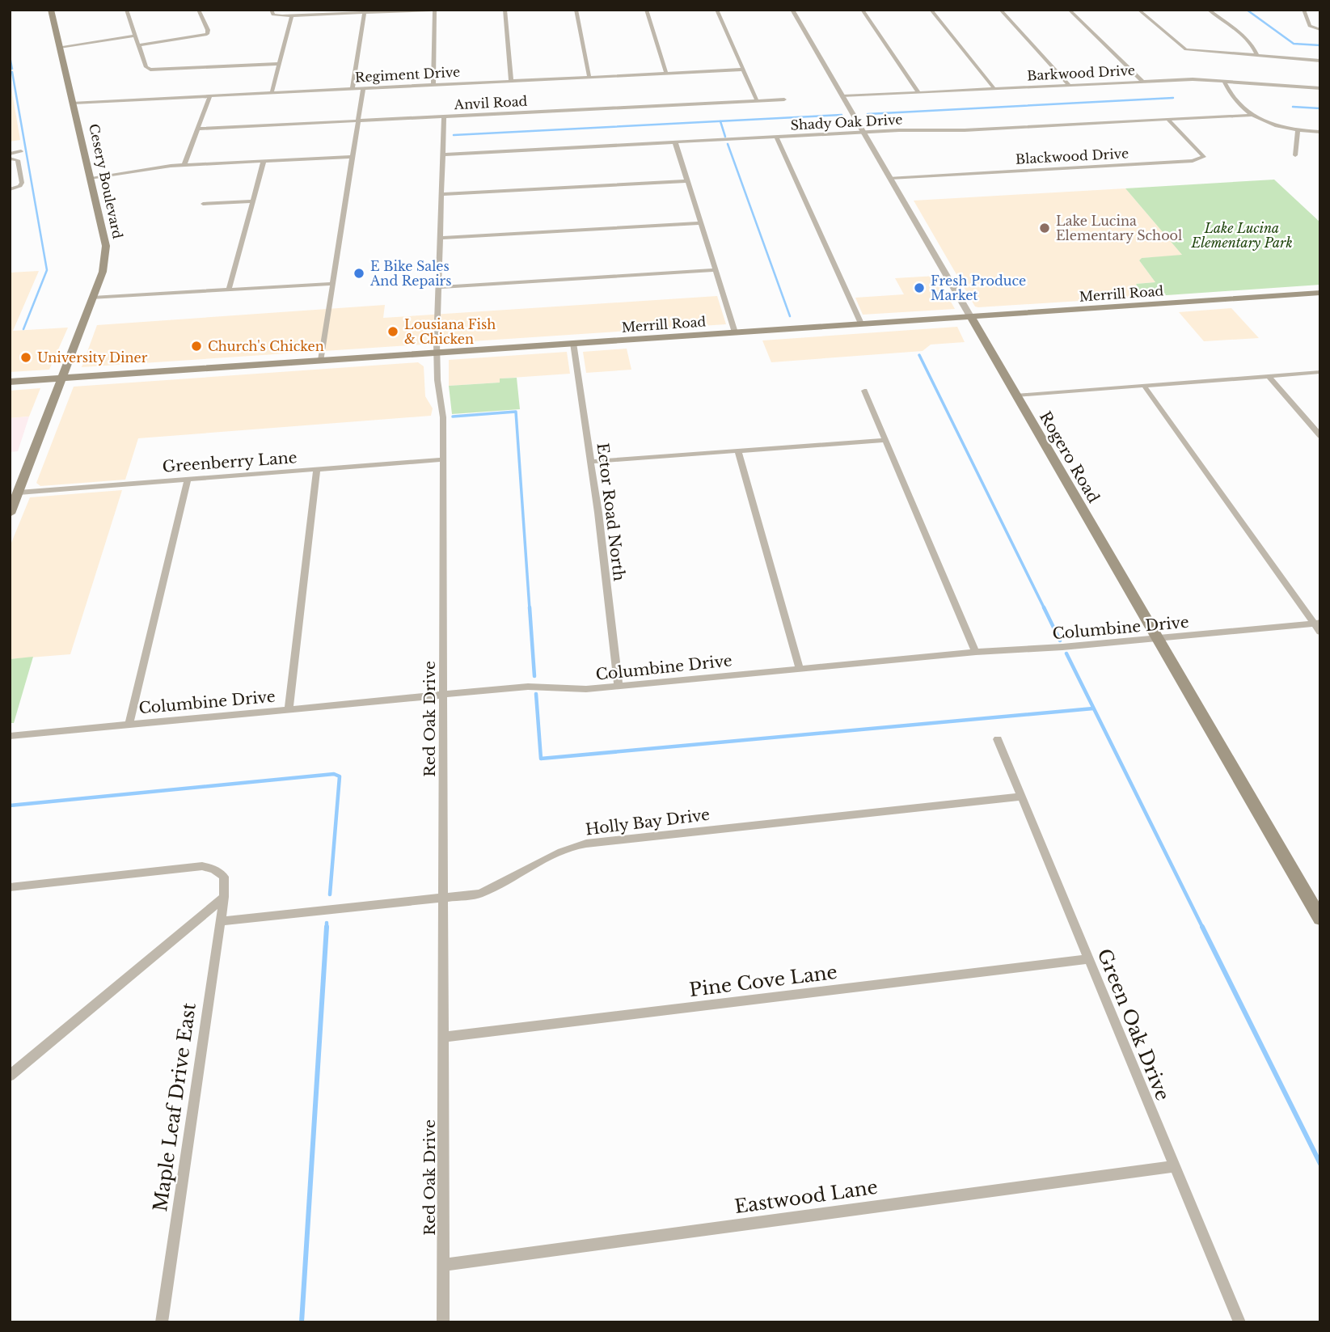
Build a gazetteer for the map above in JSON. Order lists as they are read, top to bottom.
{
  "streets": {
    "main road": ["Cesery Boulevard", "Merrill Road", "Rogero Road"],
    "street": [
      "Barkwood Drive",
      "Regiment Drive",
      "Anvil Road",
      "Shady Oak Drive",
      "Blackwood Drive",
      "Greenberry Lane",
      "Ector Road North",
      "Columbine Drive",
      "Red Oak Drive",
      "Holly Bay Drive",
      "Pine Cove Lane",
      "Green Oak Drive",
      "Maple Leaf Drive East",
      "Eastwood Lane"
    ]
  },
  "crossings": [
    ["Barkwood Drive", "Rogero Road"],
    ["Regiment Drive", "Cesery Boulevard"],
    ["Anvil Road", "Red Oak Drive"],
    ["Shady Oak Drive", "Blackwood Drive"],
    ["Shady Oak Drive", "Rogero Road"],
    ["Shady Oak Drive", "Red Oak Drive"],
    ["Blackwood Drive", "Rogero Road"],
    ["Cesery Boulevard", "Merrill Road"],
    ["Cesery Boulevard", "Greenberry Lane"],
    ["Merrill Road", "Rogero Road"],
    ["Merrill Road", "Ector Road North"],
    ["Merrill Road", "Red Oak Drive"],
    ["Rogero Road", "Columbine Drive"],
    ["Greenberry Lane", "Red Oak Drive"],
    ["Ector Road North", "Columbine Drive"],
    ["Columbine Drive", "Red Oak Drive"],
    ["Red Oak Drive", "Holly Bay Drive"],
    ["Red Oak Drive", "Pine Cove Lane"],
    ["Red Oak Drive", "Eastwood Lane"],
    ["Holly Bay Drive", "Green Oak Drive"],
    ["Holly Bay Drive", "Maple Leaf Drive East"],
    ["Pine Cove Lane", "Green Oak Drive"],
    ["Green Oak Drive", "Eastwood Lane"]
  ],
  "parks": ["Lake Lucina Elementary Park"],
  "places": [
    "Lake Lucina Elementary School",
    "E Bike Sales And Repairs",
    "Fresh Produce Market",
    "Lousiana Fish & Chicken",
    "Church's Chicken",
    "University Diner"
  ]
}
